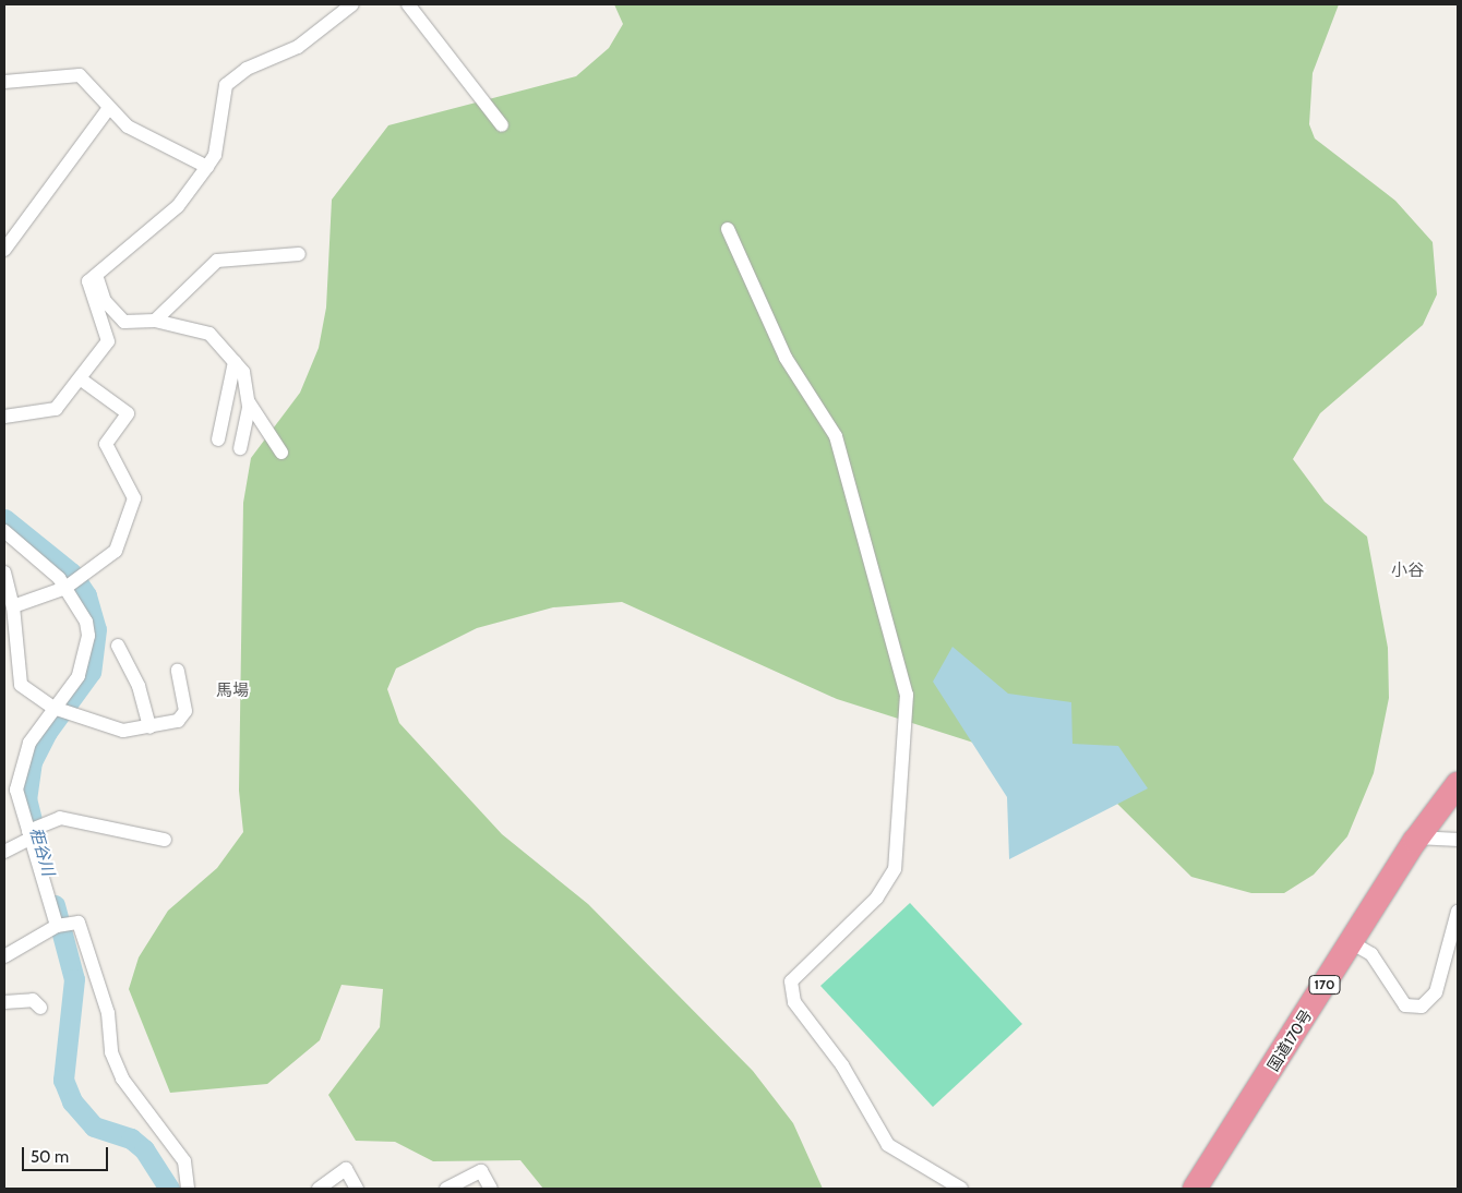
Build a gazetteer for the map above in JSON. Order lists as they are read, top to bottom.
{
  "streets": {
    "highway": ["170", "国道170号"]
  },
  "districts": ["小谷", "馬場"],
  "water": ["秬谷川"],
  "scale_bar": "50 m"
}
